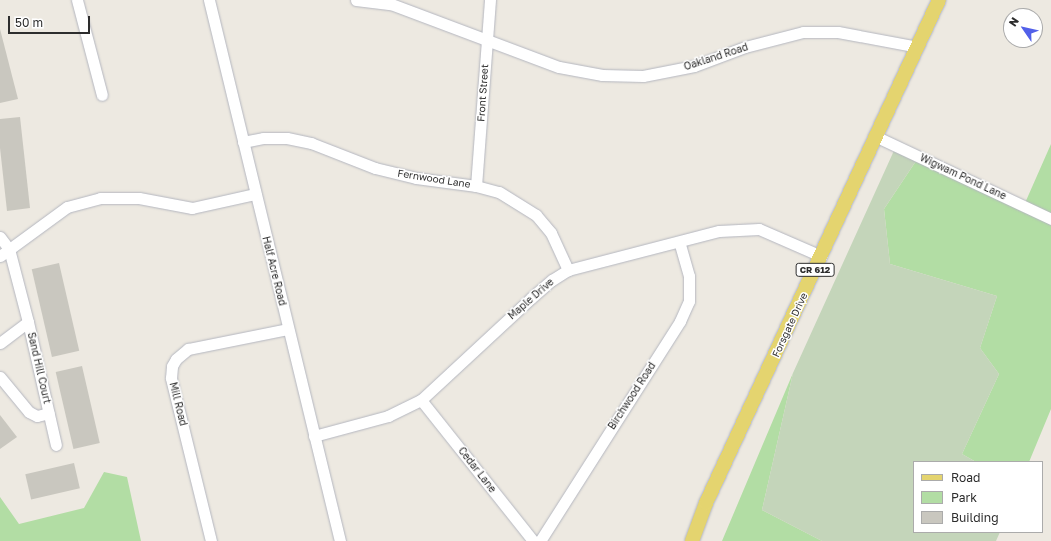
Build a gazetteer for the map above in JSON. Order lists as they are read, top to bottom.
{
  "streets": {
    "main road": ["CR 612", "Forsgate Drive"],
    "street": [
      "Oakland Road",
      "Front Street",
      "Wigwam Pond Lane",
      "Fernwood Lane",
      "Half Acre Road",
      "Maple Drive",
      "Sand Hill Court",
      "Birchwood Road",
      "Mill Road",
      "Cedar Lane"
    ]
  },
  "crossings": [
    ["Oakland Road", "Front Street"],
    ["Oakland Road", "Forsgate Drive"],
    ["Front Street", "Fernwood Lane"],
    ["Wigwam Pond Lane", "Forsgate Drive"],
    ["Fernwood Lane", "Half Acre Road"],
    ["Fernwood Lane", "Maple Drive"],
    ["Half Acre Road", "Maple Drive"],
    ["Half Acre Road", "Mill Road"],
    ["Maple Drive", "Forsgate Drive"],
    ["Maple Drive", "Birchwood Road"],
    ["Maple Drive", "Cedar Lane"]
  ],
  "legend": ["Road", "Park", "Building"],
  "scale_bar": "50 m",
  "north": "top left"
}
